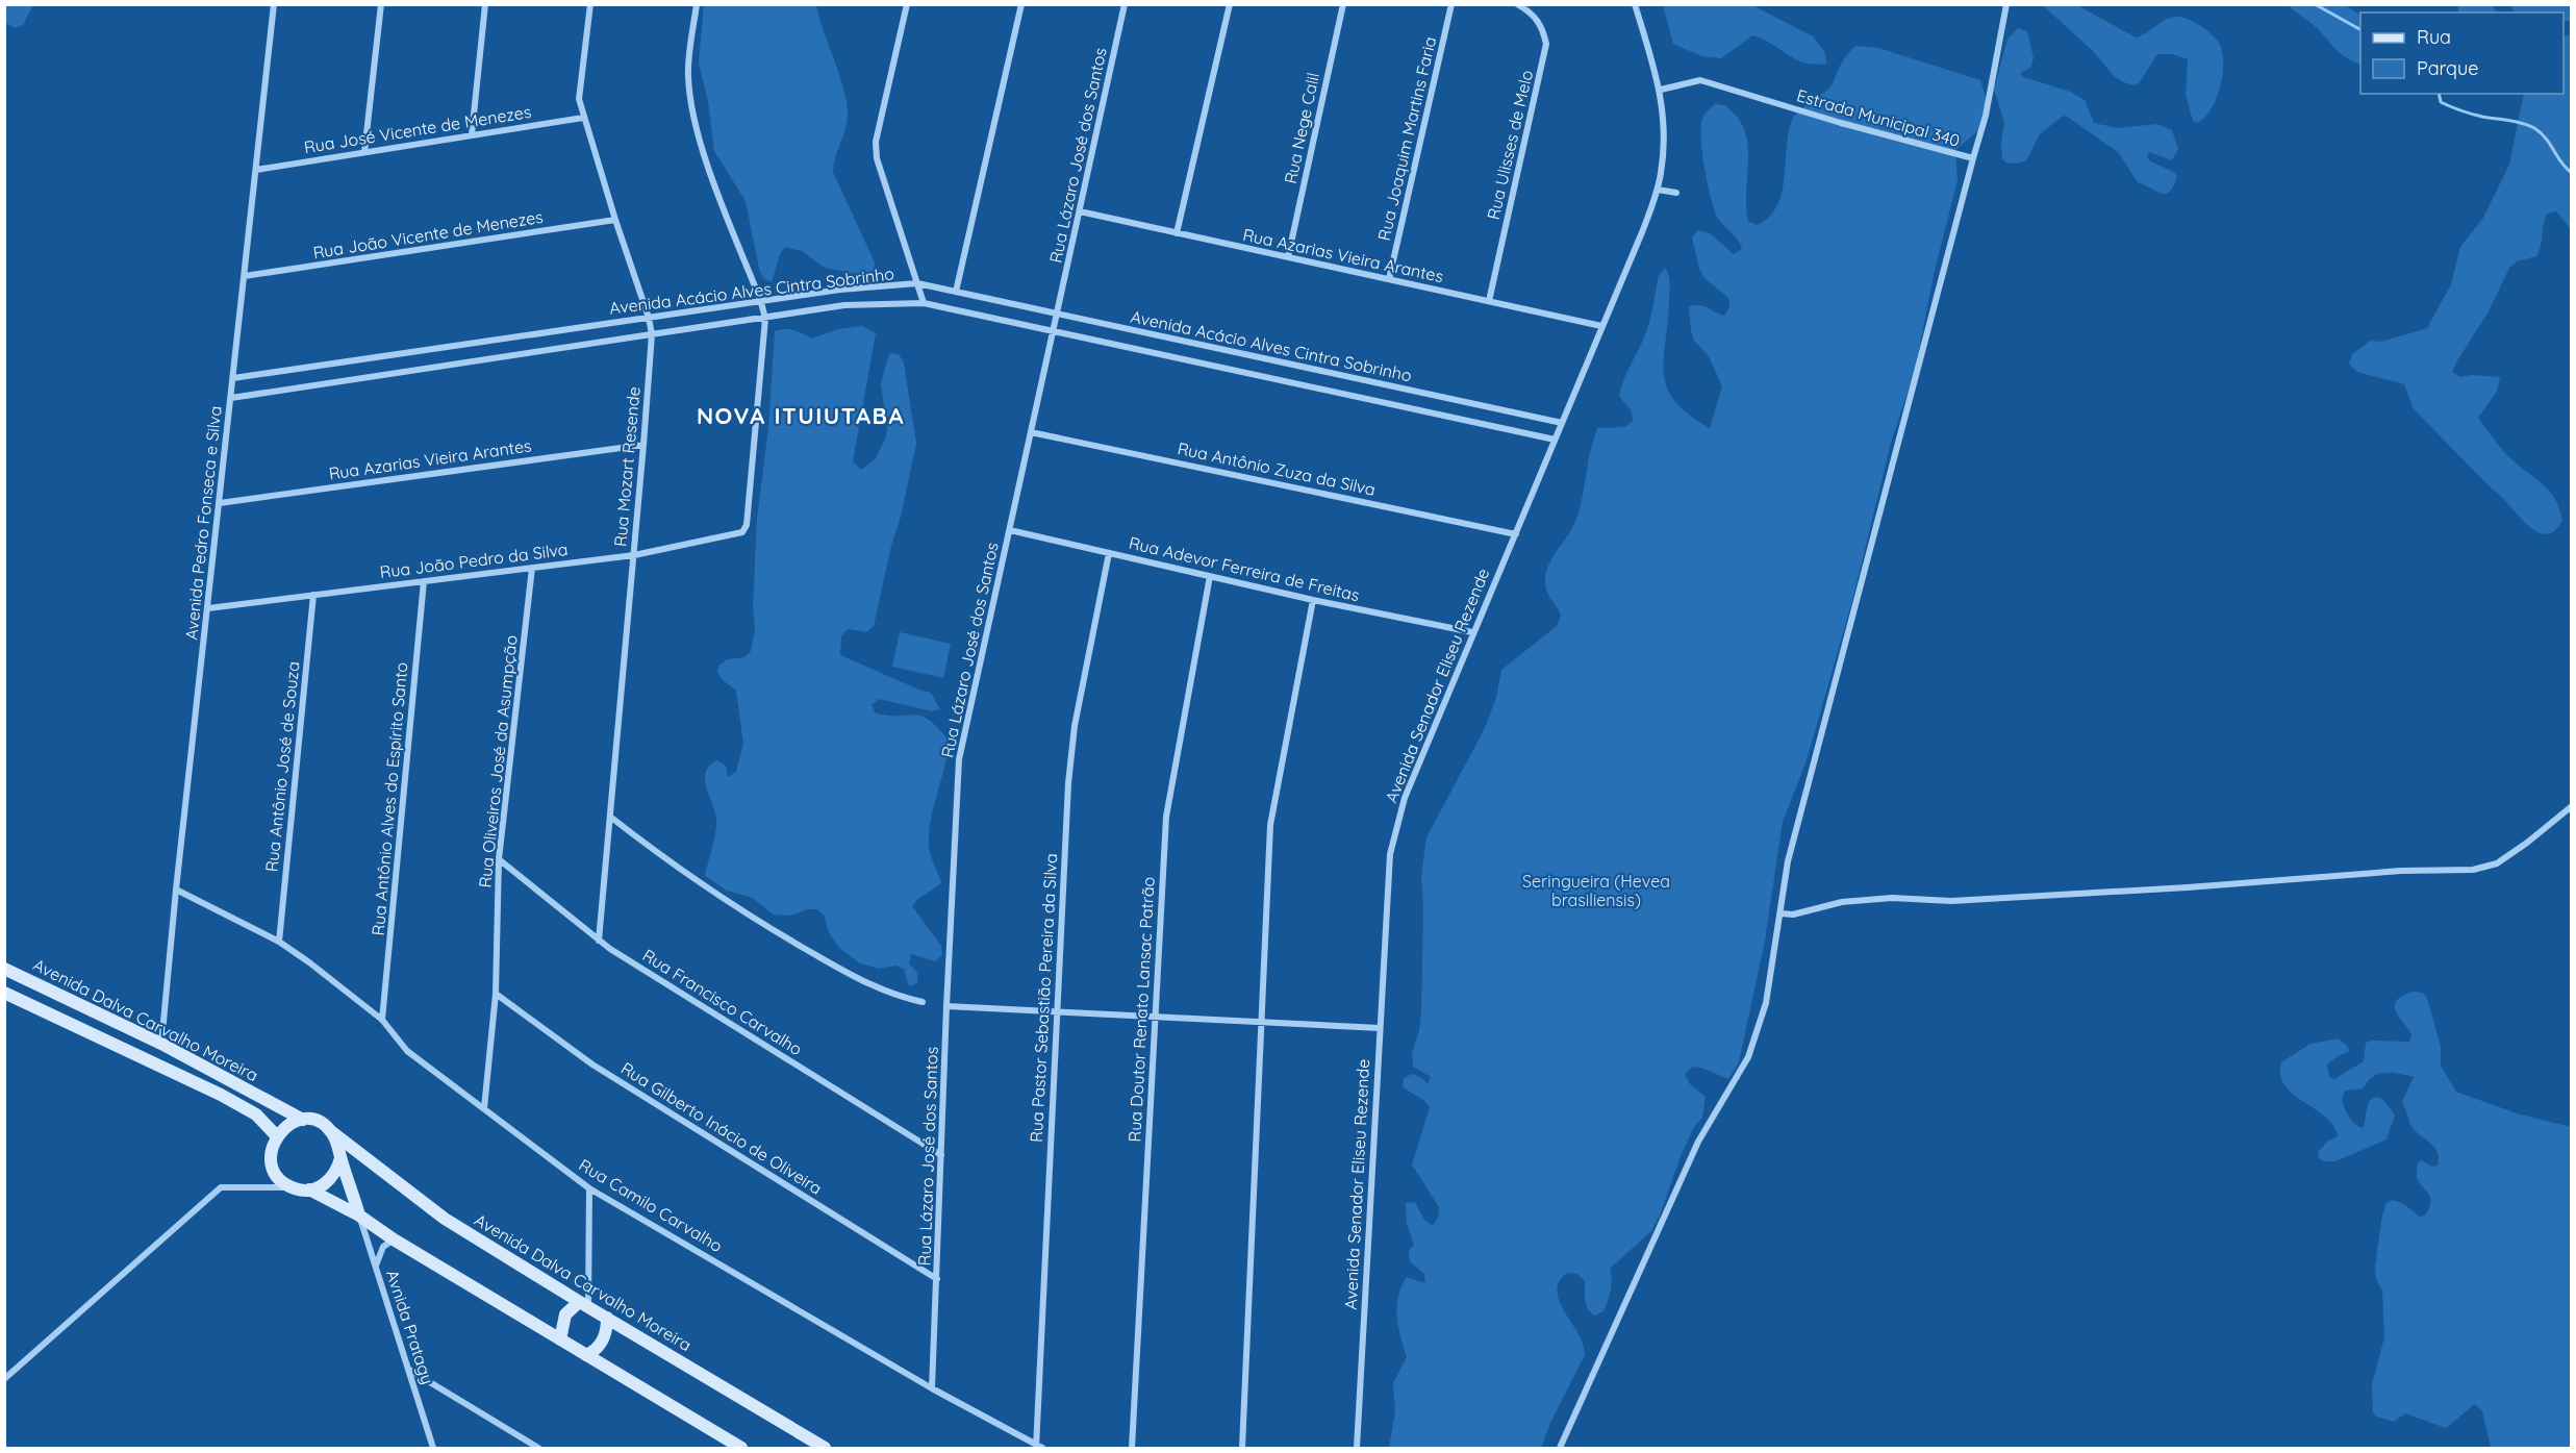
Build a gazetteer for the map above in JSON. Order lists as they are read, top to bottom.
{
  "streets": {
    "street": [
      "Estrada Municipal 340",
      "Rua Nege Calil",
      "Rua José Vicente de Menezes",
      "Rua Joaquim Martins Faria",
      "Rua Ulisses de Melo",
      "Rua Lázaro José dos Santos",
      "Rua João Vicente de Menezes",
      "Rua Azarias Vieira Arantes",
      "Avenida Acácio Alves Cintra Sobrinho",
      "Rua Mozart Resende",
      "Rua Antônio Zuza da Silva",
      "Avenida Pedro Fonseca e Silva",
      "Rua João Pedro da Silva",
      "Rua Adevor Ferreira de Freitas",
      "Avenida Senador Eliseu Rezende",
      "Rua Oliveiros José da Asumpção",
      "Rua Antônio José de Souza",
      "Rua Antônio Alves do Espírito Santo",
      "Rua Pastor Sebastião Pereira da Silva",
      "Rua Francisco Carvalho",
      "Rua Doutor Renato Lansac Patrão",
      "Avenida Dalva Carvalho Moreira",
      "Rua Gilberto Inácio de Oliveira",
      "Rua Camilo Carvalho",
      "Avnida Pratagy"
    ]
  },
  "crossings": [
    ["Estrada Municipal 340", "Avenida Senador Eliseu Rezende"],
    ["Rua Nege Calil", "Rua Azarias Vieira Arantes"],
    ["Rua José Vicente de Menezes", "Rua Mozart Resende"],
    ["Rua José Vicente de Menezes", "Avenida Pedro Fonseca e Silva"],
    ["Rua Joaquim Martins Faria", "Rua Azarias Vieira Arantes"],
    ["Rua Ulisses de Melo", "Rua Azarias Vieira Arantes"],
    ["Rua Lázaro José dos Santos", "Rua Azarias Vieira Arantes"],
    ["Rua Lázaro José dos Santos", "Avenida Acácio Alves Cintra Sobrinho"],
    ["Rua Lázaro José dos Santos", "Rua Antônio Zuza da Silva"],
    ["Rua Lázaro José dos Santos", "Rua Adevor Ferreira de Freitas"],
    ["Rua Lázaro José dos Santos", "Rua Francisco Carvalho"],
    ["Rua Lázaro José dos Santos", "Rua Gilberto Inácio de Oliveira"],
    ["Rua Lázaro José dos Santos", "Rua Camilo Carvalho"],
    ["Rua João Vicente de Menezes", "Rua Mozart Resende"],
    ["Rua João Vicente de Menezes", "Avenida Pedro Fonseca e Silva"],
    ["Rua Azarias Vieira Arantes", "Rua Mozart Resende"],
    ["Rua Azarias Vieira Arantes", "Avenida Pedro Fonseca e Silva"],
    ["Rua Azarias Vieira Arantes", "Avenida Senador Eliseu Rezende"],
    ["Avenida Acácio Alves Cintra Sobrinho", "Rua Mozart Resende"],
    ["Avenida Acácio Alves Cintra Sobrinho", "Avenida Pedro Fonseca e Silva"],
    ["Avenida Acácio Alves Cintra Sobrinho", "Rua João Pedro da Silva"],
    ["Avenida Acácio Alves Cintra Sobrinho", "Avenida Senador Eliseu Rezende"],
    ["Rua Mozart Resende", "Rua João Pedro da Silva"],
    ["Rua Mozart Resende", "Rua Francisco Carvalho"],
    ["Rua Antônio Zuza da Silva", "Avenida Senador Eliseu Rezende"],
    ["Avenida Pedro Fonseca e Silva", "Rua João Pedro da Silva"],
    ["Avenida Pedro Fonseca e Silva", "Avenida Dalva Carvalho Moreira"],
    ["Avenida Pedro Fonseca e Silva", "Rua Camilo Carvalho"],
    ["Rua João Pedro da Silva", "Rua Oliveiros José da Asumpção"],
    ["Rua João Pedro da Silva", "Rua Antônio José de Souza"],
    ["Rua João Pedro da Silva", "Rua Antônio Alves do Espírito Santo"],
    ["Rua Adevor Ferreira de Freitas", "Avenida Senador Eliseu Rezende"],
    ["Rua Adevor Ferreira de Freitas", "Rua Pastor Sebastião Pereira da Silva"],
    ["Rua Adevor Ferreira de Freitas", "Rua Doutor Renato Lansac Patrão"],
    ["Rua Oliveiros José da Asumpção", "Rua Francisco Carvalho"],
    ["Rua Oliveiros José da Asumpção", "Rua Gilberto Inácio de Oliveira"],
    ["Rua Oliveiros José da Asumpção", "Rua Camilo Carvalho"],
    ["Rua Antônio José de Souza", "Rua Camilo Carvalho"],
    ["Rua Antônio Alves do Espírito Santo", "Rua Camilo Carvalho"],
    ["Rua Pastor Sebastião Pereira da Silva", "Rua Camilo Carvalho"]
  ],
  "districts": ["NOVA ITUIUTABA"],
  "parks": ["Seringueira (Hevea brasiliensis)"],
  "legend": ["Rua", "Parque"]
}
